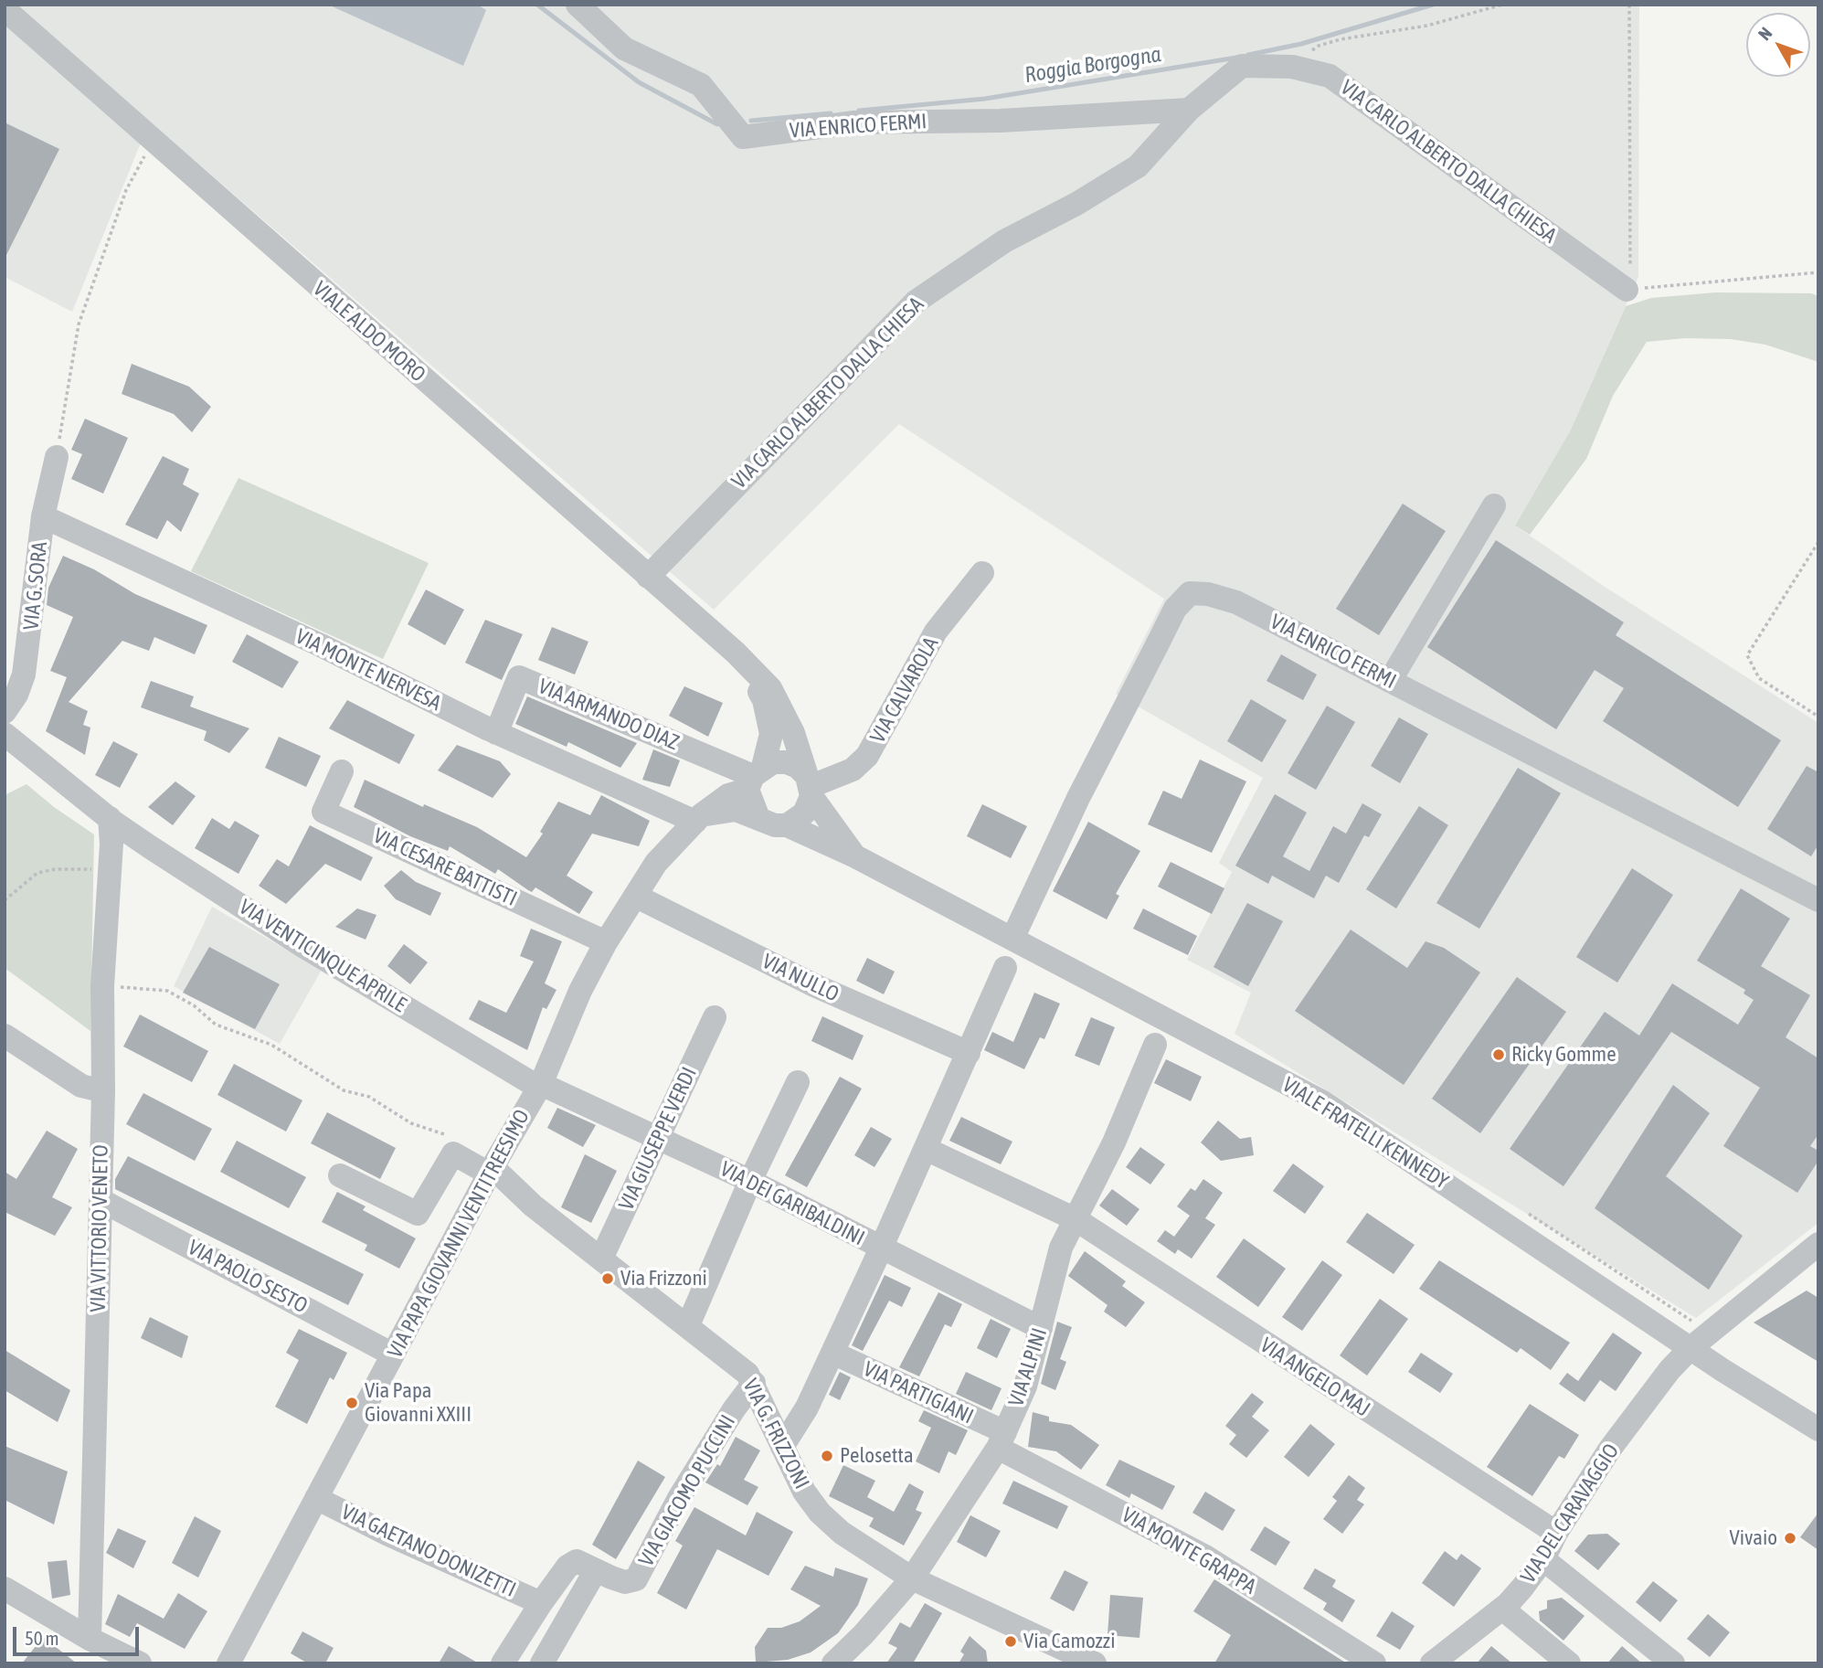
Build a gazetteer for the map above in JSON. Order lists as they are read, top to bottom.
{
  "streets": {
    "street": [
      "VIA ENRICO FERMI",
      "VIA CARLO ALBERTO DALLA CHIESA",
      "VIALE ALDO MORO",
      "VIA G. SORA",
      "VIA MONTE NERVESA",
      "VIA CALVAROLA",
      "VIA ARMANDO DIAZ",
      "VIA CESARE BATTISTI",
      "VIA VENTICINQUE APRILE",
      "VIA NULLO",
      "VIALE FRATELLI KENNEDY",
      "VIA GIUSEPPE VERDI",
      "VIA DEI GARIBALDINI",
      "VIA VITTORIO VENETO",
      "VIA PAPA GIOVANNI VENTITREESIMO",
      "VIA PAOLO SESTO",
      "VIA ALPINI",
      "VIA ANGELO MAJ",
      "VIA PARTIGIANI",
      "VIA G. FRIZZONI",
      "VIA GIACOMO PUCCINI",
      "VIA DEL CARAVAGGIO",
      "VIA GAETANO DONIZETTI",
      "VIA MONTE GRAPPA"
    ]
  },
  "crossings": [
    ["VIA ENRICO FERMI", "VIA CARLO ALBERTO DALLA CHIESA"],
    ["VIA ENRICO FERMI", "VIALE FRATELLI KENNEDY"],
    ["VIA CARLO ALBERTO DALLA CHIESA", "VIALE ALDO MORO"],
    ["VIALE ALDO MORO", "VIA CALVAROLA"],
    ["VIALE ALDO MORO", "VIA ARMANDO DIAZ"],
    ["VIALE ALDO MORO", "VIALE FRATELLI KENNEDY"],
    ["VIALE ALDO MORO", "VIA PAPA GIOVANNI VENTITREESIMO"],
    ["VIA G. SORA", "VIA MONTE NERVESA"],
    ["VIA MONTE NERVESA", "VIA ARMANDO DIAZ"],
    ["VIA MONTE NERVESA", "VIA PAPA GIOVANNI VENTITREESIMO"],
    ["VIA CALVAROLA", "VIA ARMANDO DIAZ"],
    ["VIA CALVAROLA", "VIALE FRATELLI KENNEDY"],
    ["VIA CALVAROLA", "VIA PAPA GIOVANNI VENTITREESIMO"],
    ["VIA ARMANDO DIAZ", "VIALE FRATELLI KENNEDY"],
    ["VIA ARMANDO DIAZ", "VIA PAPA GIOVANNI VENTITREESIMO"],
    ["VIA CESARE BATTISTI", "VIA PAPA GIOVANNI VENTITREESIMO"],
    ["VIA VENTICINQUE APRILE", "VIA DEI GARIBALDINI"],
    ["VIA VENTICINQUE APRILE", "VIA VITTORIO VENETO"],
    ["VIA VENTICINQUE APRILE", "VIA PAPA GIOVANNI VENTITREESIMO"],
    ["VIA NULLO", "VIA PAPA GIOVANNI VENTITREESIMO"],
    ["VIALE FRATELLI KENNEDY", "VIA PAPA GIOVANNI VENTITREESIMO"],
    ["VIALE FRATELLI KENNEDY", "VIA DEL CARAVAGGIO"],
    ["VIA GIUSEPPE VERDI", "VIA DEI GARIBALDINI"],
    ["VIA GIUSEPPE VERDI", "VIA G. FRIZZONI"],
    ["VIA DEI GARIBALDINI", "VIA PAPA GIOVANNI VENTITREESIMO"],
    ["VIA DEI GARIBALDINI", "VIA ALPINI"],
    ["VIA VITTORIO VENETO", "VIA PAOLO SESTO"],
    ["VIA PAPA GIOVANNI VENTITREESIMO", "VIA PAOLO SESTO"],
    ["VIA PAPA GIOVANNI VENTITREESIMO", "VIA G. FRIZZONI"],
    ["VIA PAPA GIOVANNI VENTITREESIMO", "VIA GAETANO DONIZETTI"],
    ["VIA ALPINI", "VIA ANGELO MAJ"],
    ["VIA ALPINI", "VIA PARTIGIANI"],
    ["VIA ALPINI", "VIA G. FRIZZONI"],
    ["VIA ALPINI", "VIA MONTE GRAPPA"],
    ["VIA ANGELO MAJ", "VIA DEL CARAVAGGIO"],
    ["VIA PARTIGIANI", "VIA MONTE GRAPPA"],
    ["VIA G. FRIZZONI", "VIA GIACOMO PUCCINI"],
    ["VIA GIACOMO PUCCINI", "VIA GAETANO DONIZETTI"]
  ],
  "water": ["Roggia Borgogna"],
  "places": [
    "Ricky Gomme",
    "Via Frizzoni",
    "Via Papa Giovanni XXIII",
    "Pelosetta",
    "Vivaio",
    "Via Camozzi"
  ],
  "scale_bar": "50 m",
  "north": "top left"
}
